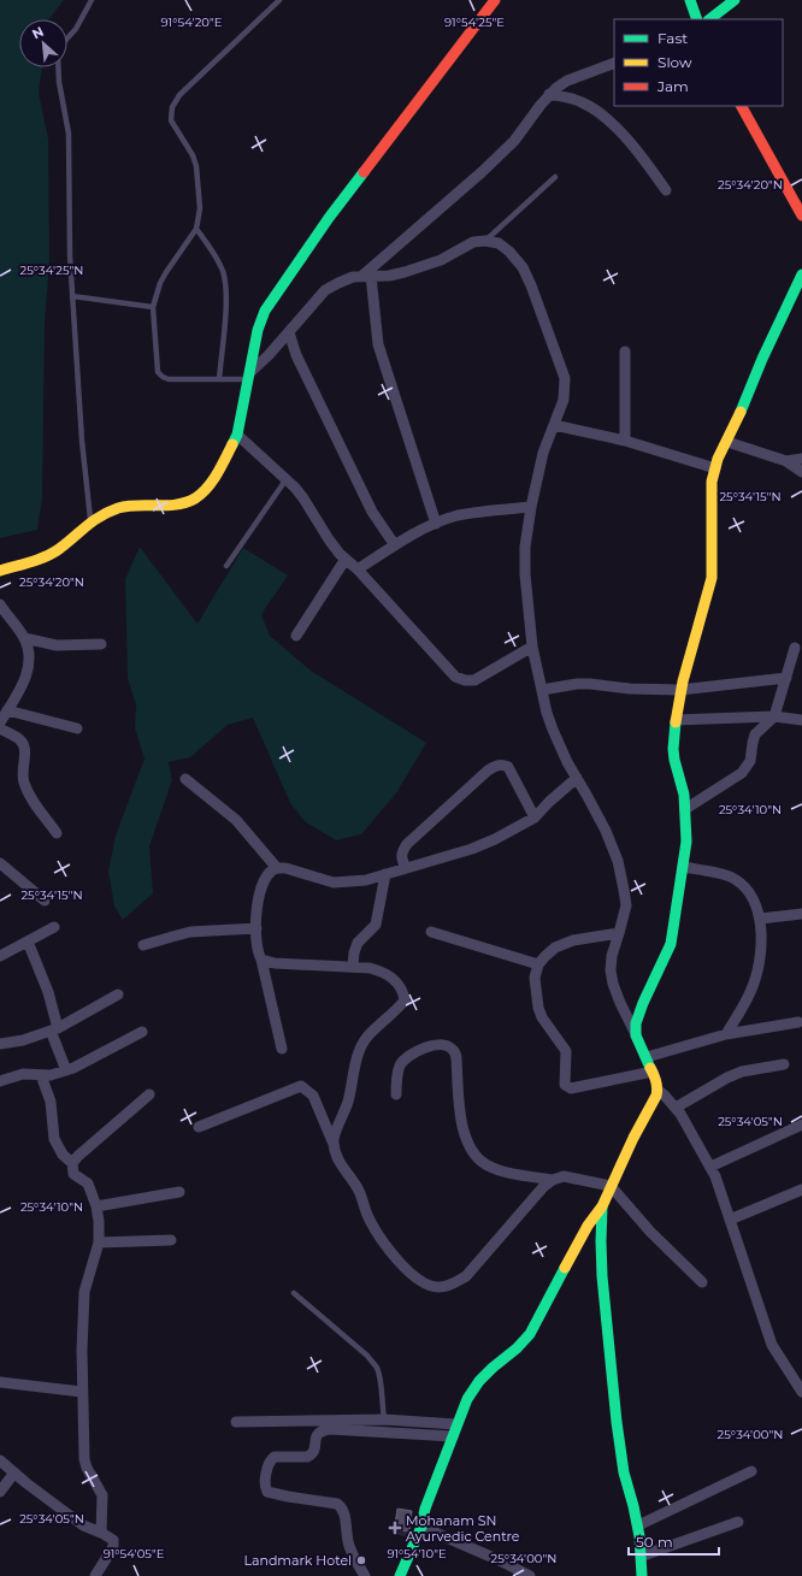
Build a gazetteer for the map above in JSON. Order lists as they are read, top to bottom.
{
  "places": {
    "health": ["Mohanam SN Ayurvedic Centre"],
    "other": ["Landmark Hotel"]
  },
  "legend": ["Fast", "Slow", "Jam"],
  "scale_bar": "50 m",
  "north": "top left",
  "coordinates": [
    "91°54'20\"E",
    "91°54'25\"E",
    "25°34'20\"N",
    "25°34'25\"N",
    "25°34'15\"N",
    "25°34'10\"N",
    "25°34'05\"N",
    "25°34'00\"N",
    "91°54'05\"E",
    "91°54'10\"E"
  ]
}
